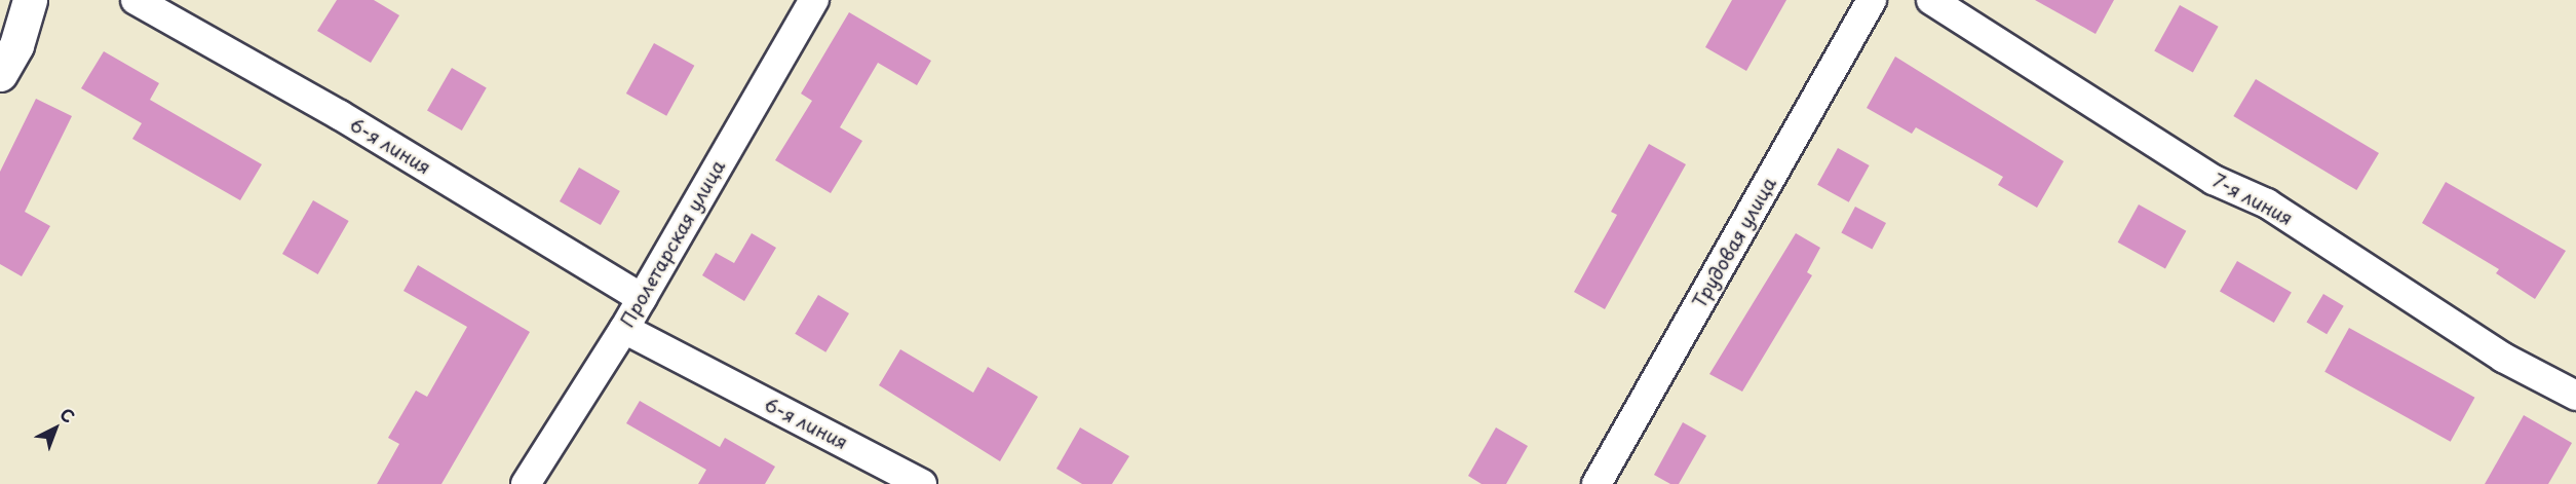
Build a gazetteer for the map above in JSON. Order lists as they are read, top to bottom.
{
  "streets": {
    "street": [
      "6-я линия",
      "7-я линия",
      "Трудовая улица",
      "Пролетарская улица"
    ]
  },
  "crossings": [
    ["6-я линия", "Пролетарская улица"]
  ],
  "north": "top right"
}
